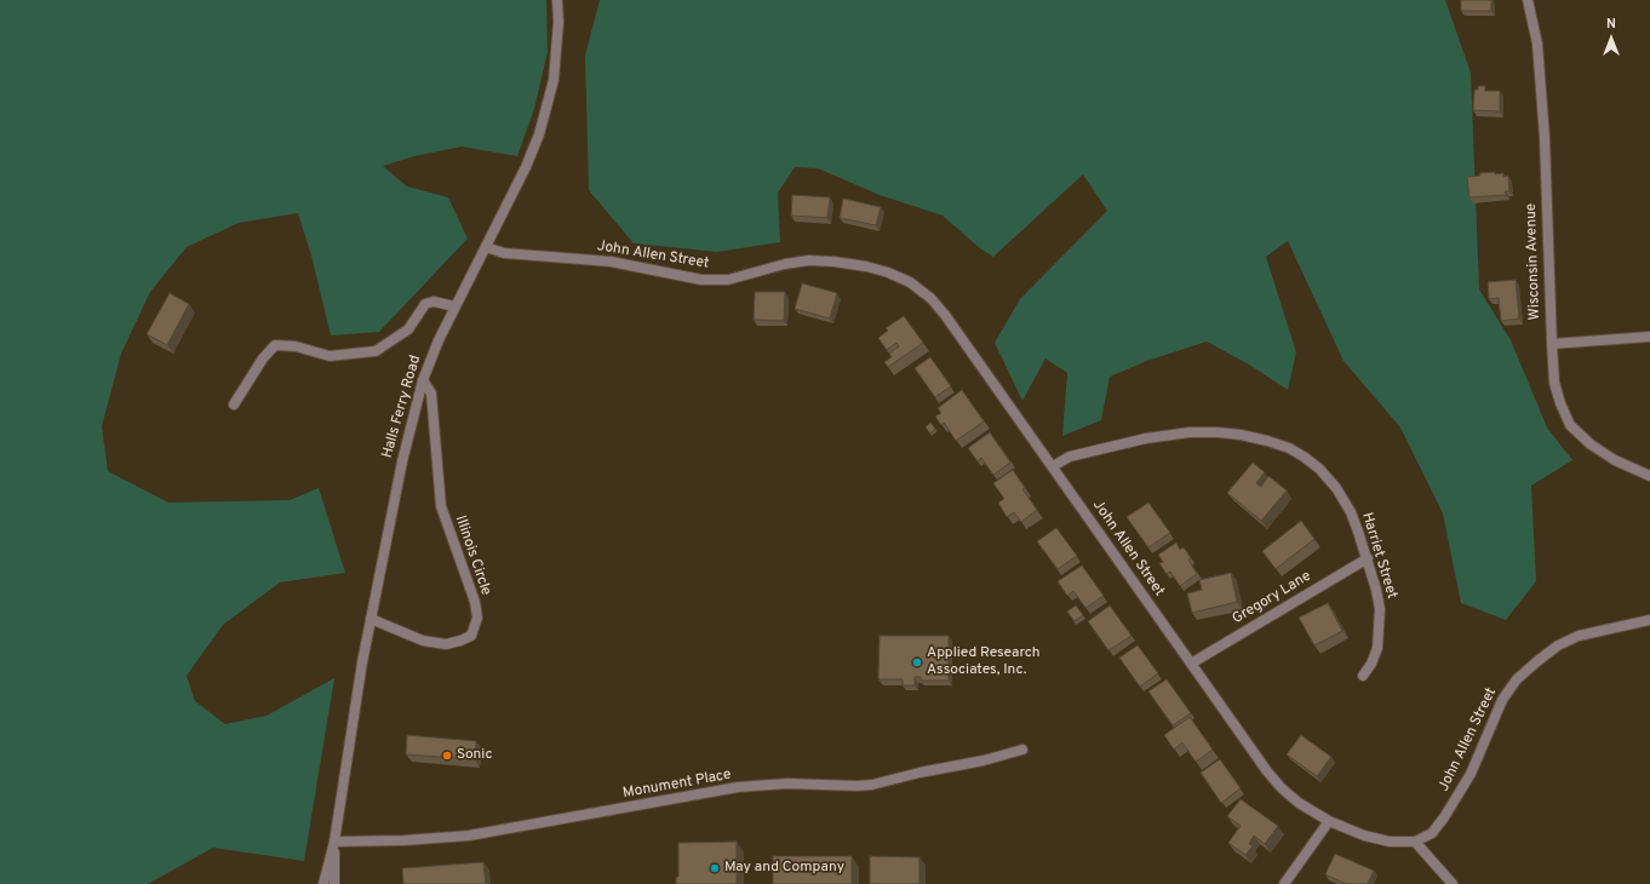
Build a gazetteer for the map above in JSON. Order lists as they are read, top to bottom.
{
  "streets": {
    "street": [
      "John Allen Street",
      "Wisconsin Avenue",
      "Halls Ferry Road",
      "Illinois Circle",
      "Harriet Street",
      "Gregory Lane",
      "Monument Place"
    ]
  },
  "crossings": [
    ["John Allen Street", "Halls Ferry Road"],
    ["John Allen Street", "Harriet Street"],
    ["John Allen Street", "Gregory Lane"],
    ["Halls Ferry Road", "Illinois Circle"],
    ["Halls Ferry Road", "Monument Place"],
    ["Harriet Street", "Gregory Lane"]
  ],
  "places": ["Applied Research Associates, Inc.", "Sonic", "May and Company"],
  "north": "top"
}
